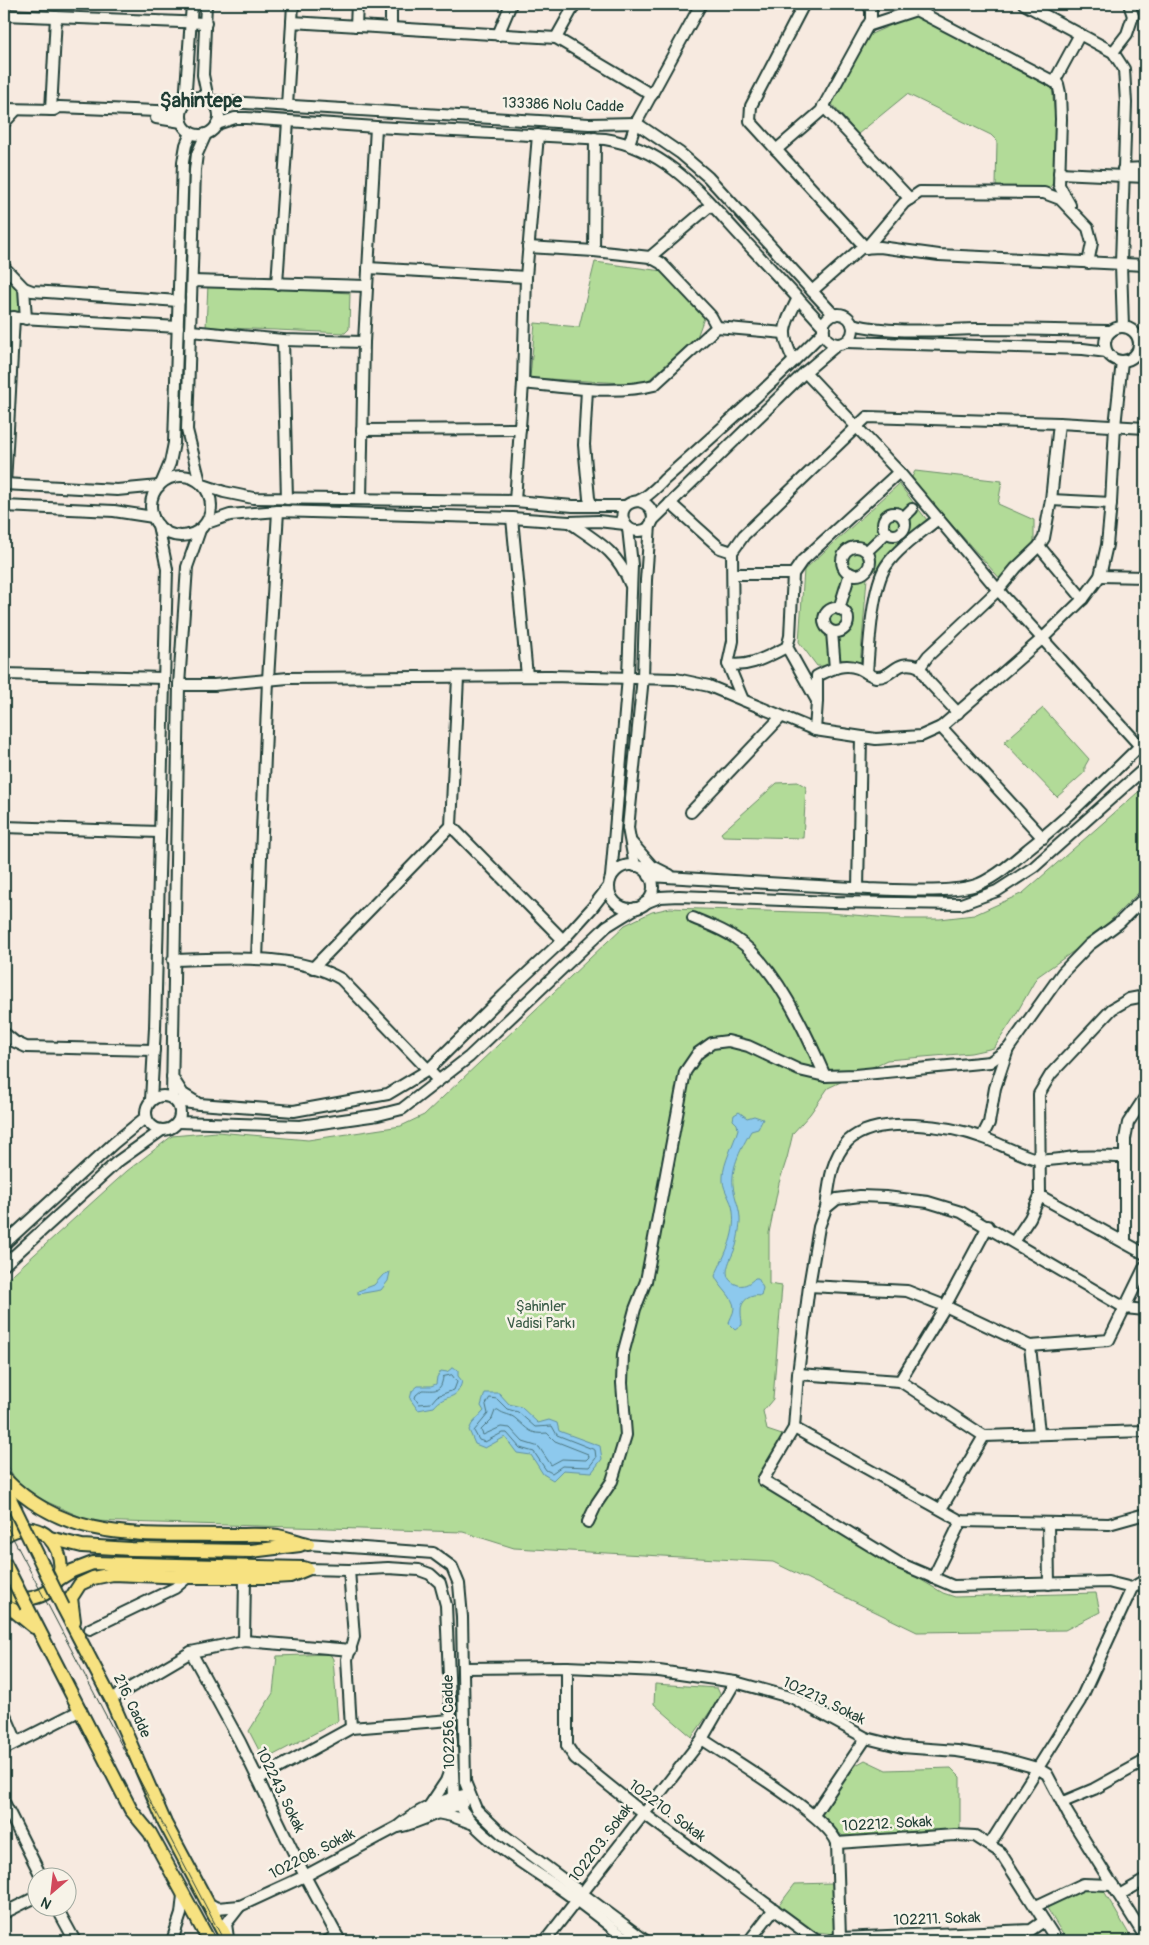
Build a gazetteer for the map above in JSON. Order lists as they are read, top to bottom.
{
  "streets": {
    "main road": ["216. Cadde"],
    "street": [
      "133386 Nolu Cadde",
      "102213. Sokak",
      "102256. Cadde",
      "102243. Sokak",
      "102210. Sokak",
      "102212. Sokak",
      "102203. Sokak",
      "102208. Sokak",
      "102211. Sokak"
    ]
  },
  "crossings": [
    ["102213. Sokak", "102256. Cadde"],
    ["102213. Sokak", "102210. Sokak"],
    ["102213. Sokak", "102203. Sokak"],
    ["216. Cadde", "102208. Sokak"],
    ["102256. Cadde", "102208. Sokak"],
    ["102243. Sokak", "102208. Sokak"],
    ["102210. Sokak", "102203. Sokak"],
    ["102212. Sokak", "102203. Sokak"],
    ["102212. Sokak", "102211. Sokak"]
  ],
  "districts": ["Şahintepe"],
  "parks": ["Şahinler Vadisi Parkı"],
  "north": "bottom left"
}
